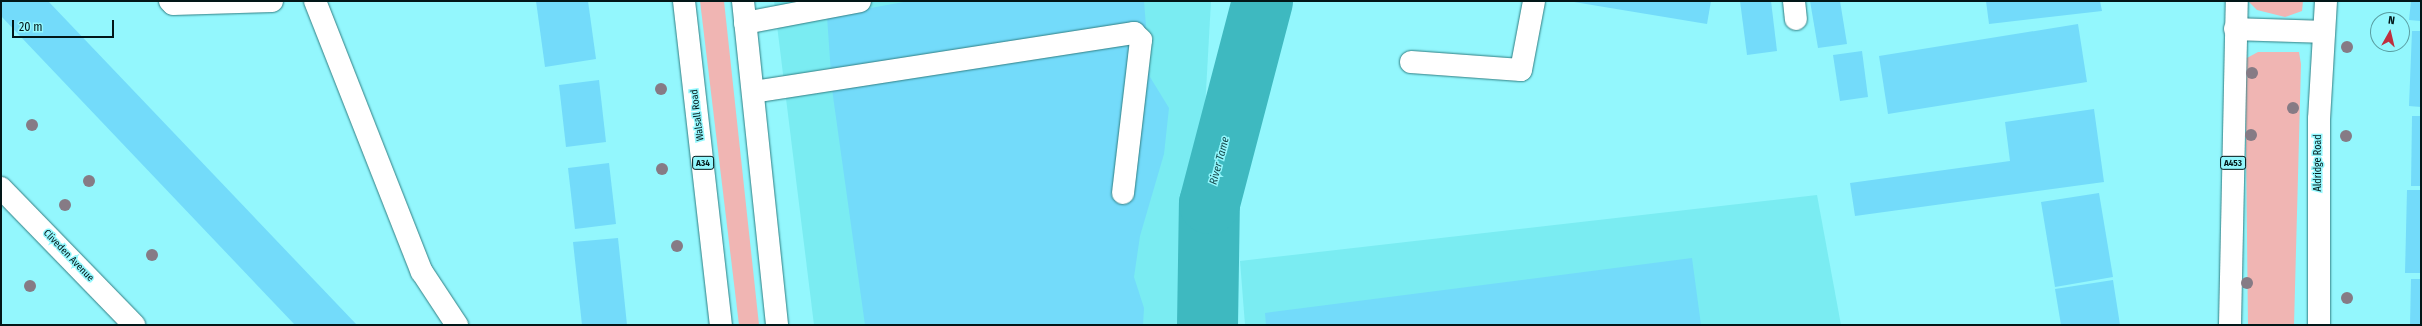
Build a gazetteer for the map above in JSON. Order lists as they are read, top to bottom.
{
  "streets": {
    "main road": [
      "Walsall Road",
      "A34",
      "A453",
      "Aldridge Road",
      "Cliveden Avenue"
    ]
  },
  "water": ["River Tame"],
  "scale_bar": "20 m",
  "north": "top"
}
